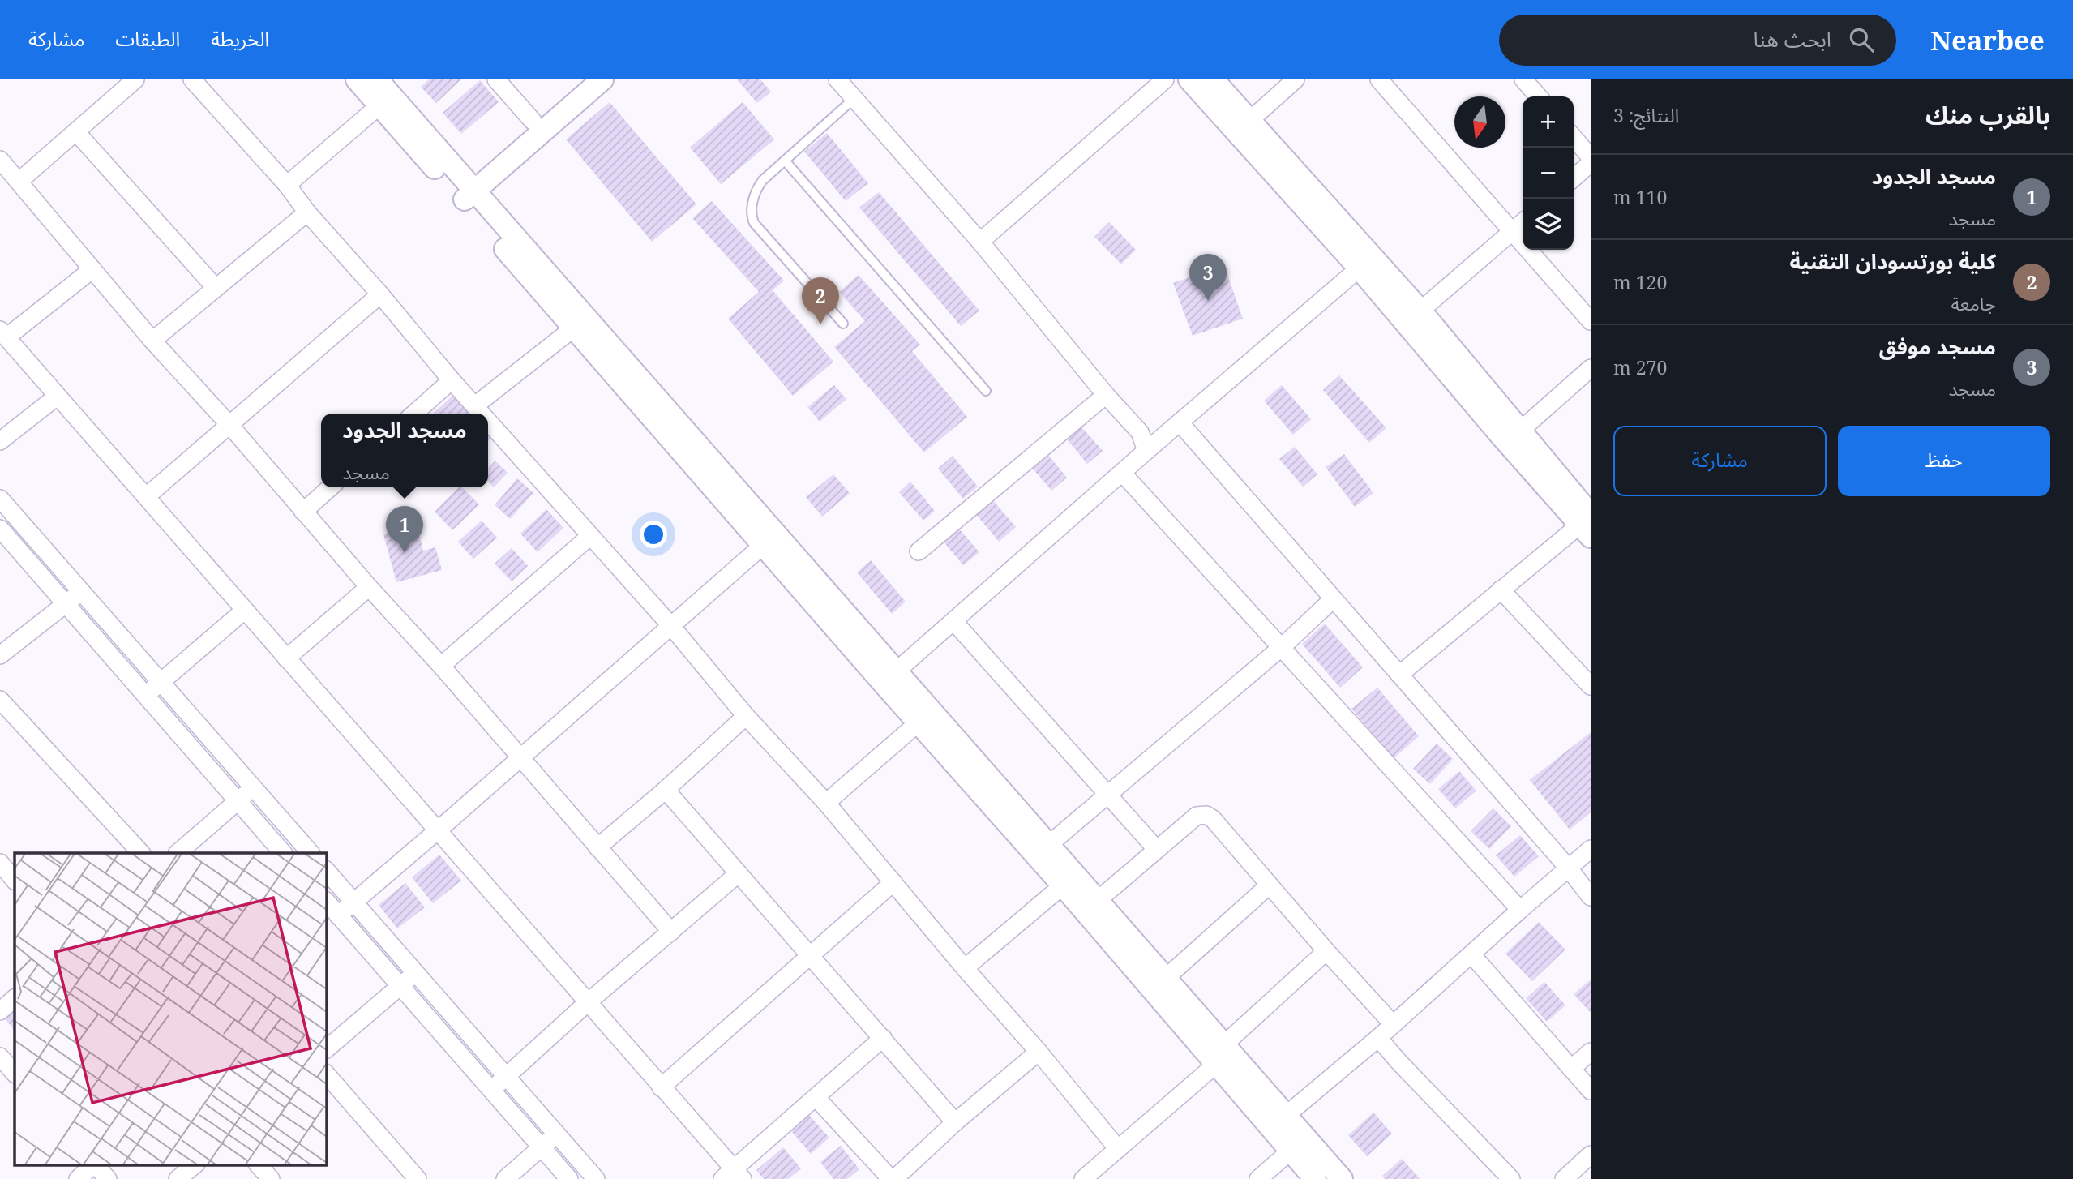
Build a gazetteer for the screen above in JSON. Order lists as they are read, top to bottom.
{
  "north": "bottom",
  "page": {
    "header": "Nearbee",
    "search": "ابحث هنا",
    "nav": ["الخريطة", "الطبقات", "مشاركة"],
    "heading": ["بالقرب منك", "النتائج: 3"],
    "map_buttons": ["+", "−"],
    "list": [
      {
        "mark": "1",
        "name": "مسجد الجدود",
        "note": "مسجد",
        "value": "110 m"
      },
      {
        "mark": "2",
        "name": "كلية بورتسودان التقنية",
        "note": "جامعة",
        "value": "120 m"
      },
      {
        "mark": "3",
        "name": "مسجد موفق",
        "note": "مسجد",
        "value": "270 m"
      }
    ],
    "pins": ["3", "2", "1"],
    "buttons": ["حفظ", "مشاركة"],
    "popup": ["مسجد الجدود", "مسجد"]
  }
}
